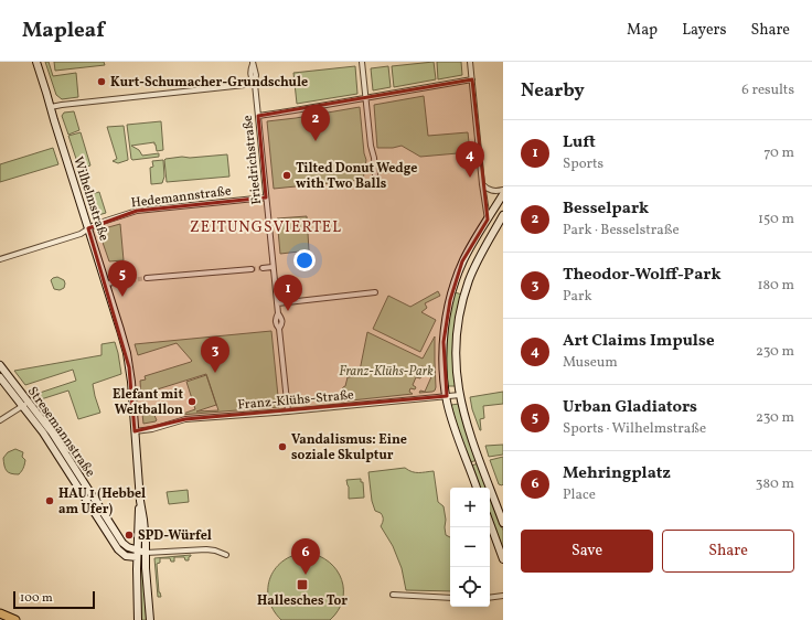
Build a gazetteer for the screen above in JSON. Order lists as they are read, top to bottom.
{
  "streets": {
    "main road": ["Wilhelmstraße", "Stresemannstraße"],
    "street": ["Friedrichstraße", "Hedemannstraße", "Franz-Klühs-Straße"]
  },
  "crossings": [
    ["Friedrichstraße", "Hedemannstraße"],
    ["Friedrichstraße", "Franz-Klühs-Straße"],
    ["Hedemannstraße", "Wilhelmstraße"],
    ["Wilhelmstraße", "Franz-Klühs-Straße"],
    ["Wilhelmstraße", "Stresemannstraße"]
  ],
  "districts": ["ZEITUNGSVIERTEL"],
  "parks": ["Franz-Klühs-Park"],
  "places": {
    "other": [
      "Kurt-Schumacher-Grundschule",
      "Tilted Donut Wedge with Two Balls",
      "Elefant mit Weltballon",
      "Vandalismus: Eine soziale Skulptur",
      "HAU 1 (Hebbel am Ufer)",
      "SPD-Würfel"
    ],
    "transit": ["Hallesches Tor"]
  },
  "scale_bar": "100 m",
  "page": {
    "header": "Mapleaf",
    "nav": ["Map", "Layers", "Share"],
    "heading": ["Nearby", "6 results"],
    "pins": [
      "2",
      "4",
      "5",
      "1",
      "3",
      "6"
    ],
    "list": [
      {
        "mark": "1",
        "name": "Luft",
        "note": "Sports",
        "value": "70 m"
      },
      {
        "mark": "2",
        "name": "Besselpark",
        "note": "Park · Besselstraße",
        "value": "150 m"
      },
      {
        "mark": "3",
        "name": "Theodor-Wolff-Park",
        "note": "Park",
        "value": "180 m"
      },
      {
        "mark": "4",
        "name": "Art Claims Impulse",
        "note": "Museum",
        "value": "230 m"
      },
      {
        "mark": "5",
        "name": "Urban Gladiators",
        "note": "Sports · Wilhelmstraße",
        "value": "230 m"
      },
      {
        "mark": "6",
        "name": "Mehringplatz",
        "note": "Place",
        "value": "380 m"
      }
    ],
    "map_buttons": ["+", "−"],
    "buttons": ["Save", "Share"],
    "scale": "100 m"
  }
}
